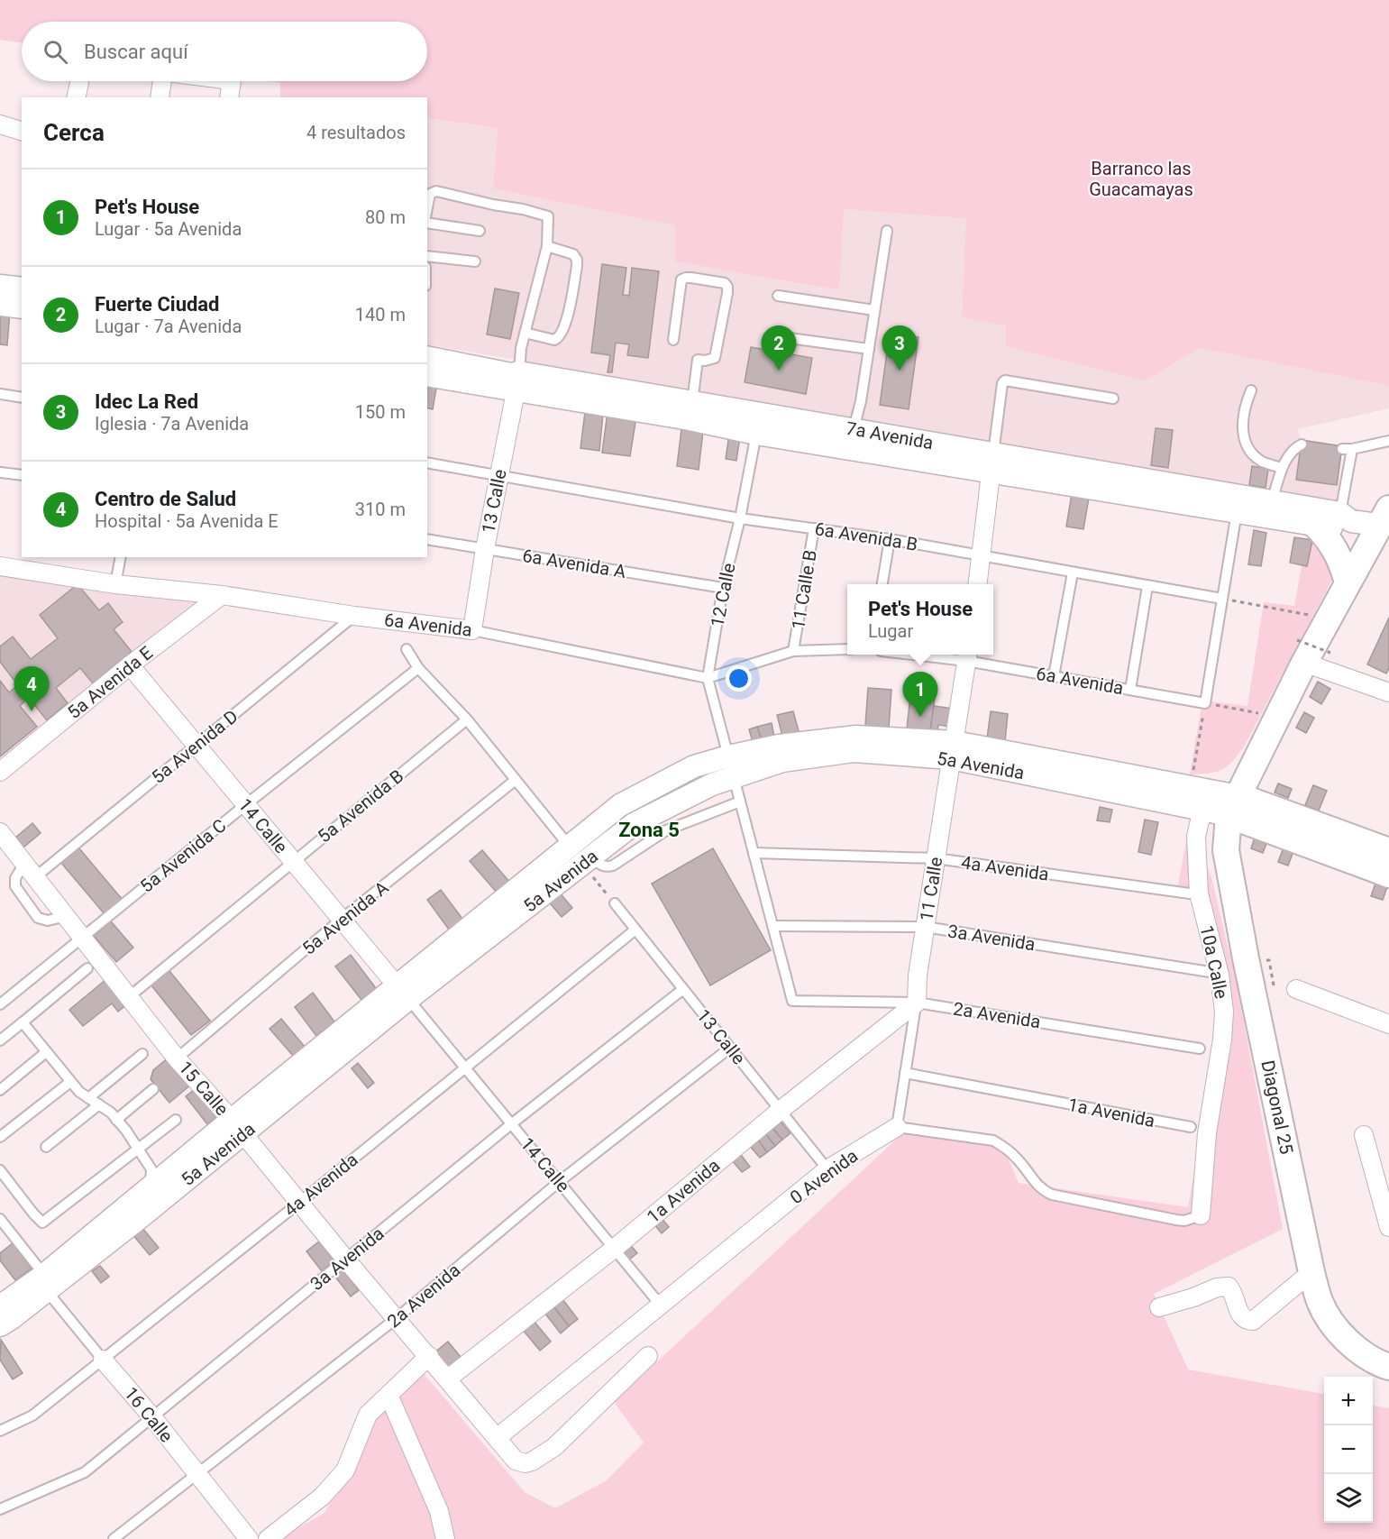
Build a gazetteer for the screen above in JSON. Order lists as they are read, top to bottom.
{
  "streets": {
    "main road": ["5a Avenida", "10a Calle", "Diagonal 25"],
    "street": [
      "7a Avenida",
      "13 Calle",
      "6a Avenida",
      "5a Avenida E",
      "14 Calle",
      "11 Calle",
      "15 Calle",
      "1a Avenida",
      "0 Avenida",
      "16 Calle"
    ],
    "lane": [
      "6a Avenida B",
      "6a Avenida A",
      "11 Calle B",
      "12 Calle",
      "5a Avenida D",
      "5a Avenida B",
      "5a Avenida C",
      "4a Avenida",
      "5a Avenida A",
      "3a Avenida",
      "2a Avenida"
    ]
  },
  "crossings": [
    ["7a Avenida", "13 Calle"],
    ["7a Avenida", "12 Calle"],
    ["7a Avenida", "10a Calle"],
    ["13 Calle", "6a Avenida B"],
    ["13 Calle", "6a Avenida A"],
    ["13 Calle", "6a Avenida"],
    ["13 Calle", "4a Avenida"],
    ["13 Calle", "3a Avenida"],
    ["13 Calle", "2a Avenida"],
    ["13 Calle", "1a Avenida"],
    ["13 Calle", "0 Avenida"],
    ["6a Avenida B", "11 Calle B"],
    ["6a Avenida B", "12 Calle"],
    ["6a Avenida A", "12 Calle"],
    ["11 Calle B", "6a Avenida"],
    ["12 Calle", "6a Avenida"],
    ["12 Calle", "5a Avenida"],
    ["12 Calle", "4a Avenida"],
    ["12 Calle", "3a Avenida"],
    ["12 Calle", "2a Avenida"],
    ["6a Avenida", "5a Avenida E"],
    ["6a Avenida", "5a Avenida D"],
    ["6a Avenida", "11 Calle"],
    ["5a Avenida E", "14 Calle"],
    ["5a Avenida D", "14 Calle"],
    ["5a Avenida D", "15 Calle"],
    ["5a Avenida", "14 Calle"],
    ["5a Avenida", "11 Calle"],
    ["5a Avenida", "10a Calle"],
    ["5a Avenida", "15 Calle"],
    ["5a Avenida", "Diagonal 25"],
    ["5a Avenida", "16 Calle"],
    ["5a Avenida B", "14 Calle"],
    ["5a Avenida B", "15 Calle"],
    ["14 Calle", "5a Avenida C"],
    ["14 Calle", "4a Avenida"],
    ["14 Calle", "5a Avenida A"],
    ["14 Calle", "3a Avenida"],
    ["14 Calle", "2a Avenida"],
    ["14 Calle", "1a Avenida"],
    ["14 Calle", "0 Avenida"],
    ["5a Avenida C", "15 Calle"],
    ["4a Avenida", "11 Calle"],
    ["4a Avenida", "15 Calle"],
    ["4a Avenida", "16 Calle"],
    ["11 Calle", "3a Avenida"],
    ["11 Calle", "2a Avenida"],
    ["11 Calle", "1a Avenida"],
    ["11 Calle", "0 Avenida"],
    ["5a Avenida A", "15 Calle"],
    ["3a Avenida", "15 Calle"],
    ["3a Avenida", "16 Calle"],
    ["10a Calle", "Diagonal 25"],
    ["2a Avenida", "15 Calle"],
    ["2a Avenida", "1a Avenida"],
    ["2a Avenida", "16 Calle"],
    ["15 Calle", "1a Avenida"],
    ["15 Calle", "0 Avenida"]
  ],
  "districts": ["Zona 5"],
  "parks": ["Barranco las Guacamayas"],
  "page": {
    "search": "Buscar aquí",
    "heading": ["Cerca", "4 resultados"],
    "list": [
      {
        "mark": "1",
        "name": "Pet's House",
        "note": "Lugar · 5a Avenida",
        "value": "80 m"
      },
      {
        "mark": "2",
        "name": "Fuerte Ciudad",
        "note": "Lugar · 7a Avenida",
        "value": "140 m"
      },
      {
        "mark": "3",
        "name": "Idec La Red",
        "note": "Iglesia · 7a Avenida",
        "value": "150 m"
      },
      {
        "mark": "4",
        "name": "Centro de Salud",
        "note": "Hospital · 5a Avenida E",
        "value": "310 m"
      }
    ],
    "pins": [
      "2",
      "3",
      "4",
      "1"
    ],
    "popup": ["Pet's House", "Lugar"],
    "map_buttons": ["+", "−"]
  }
}
